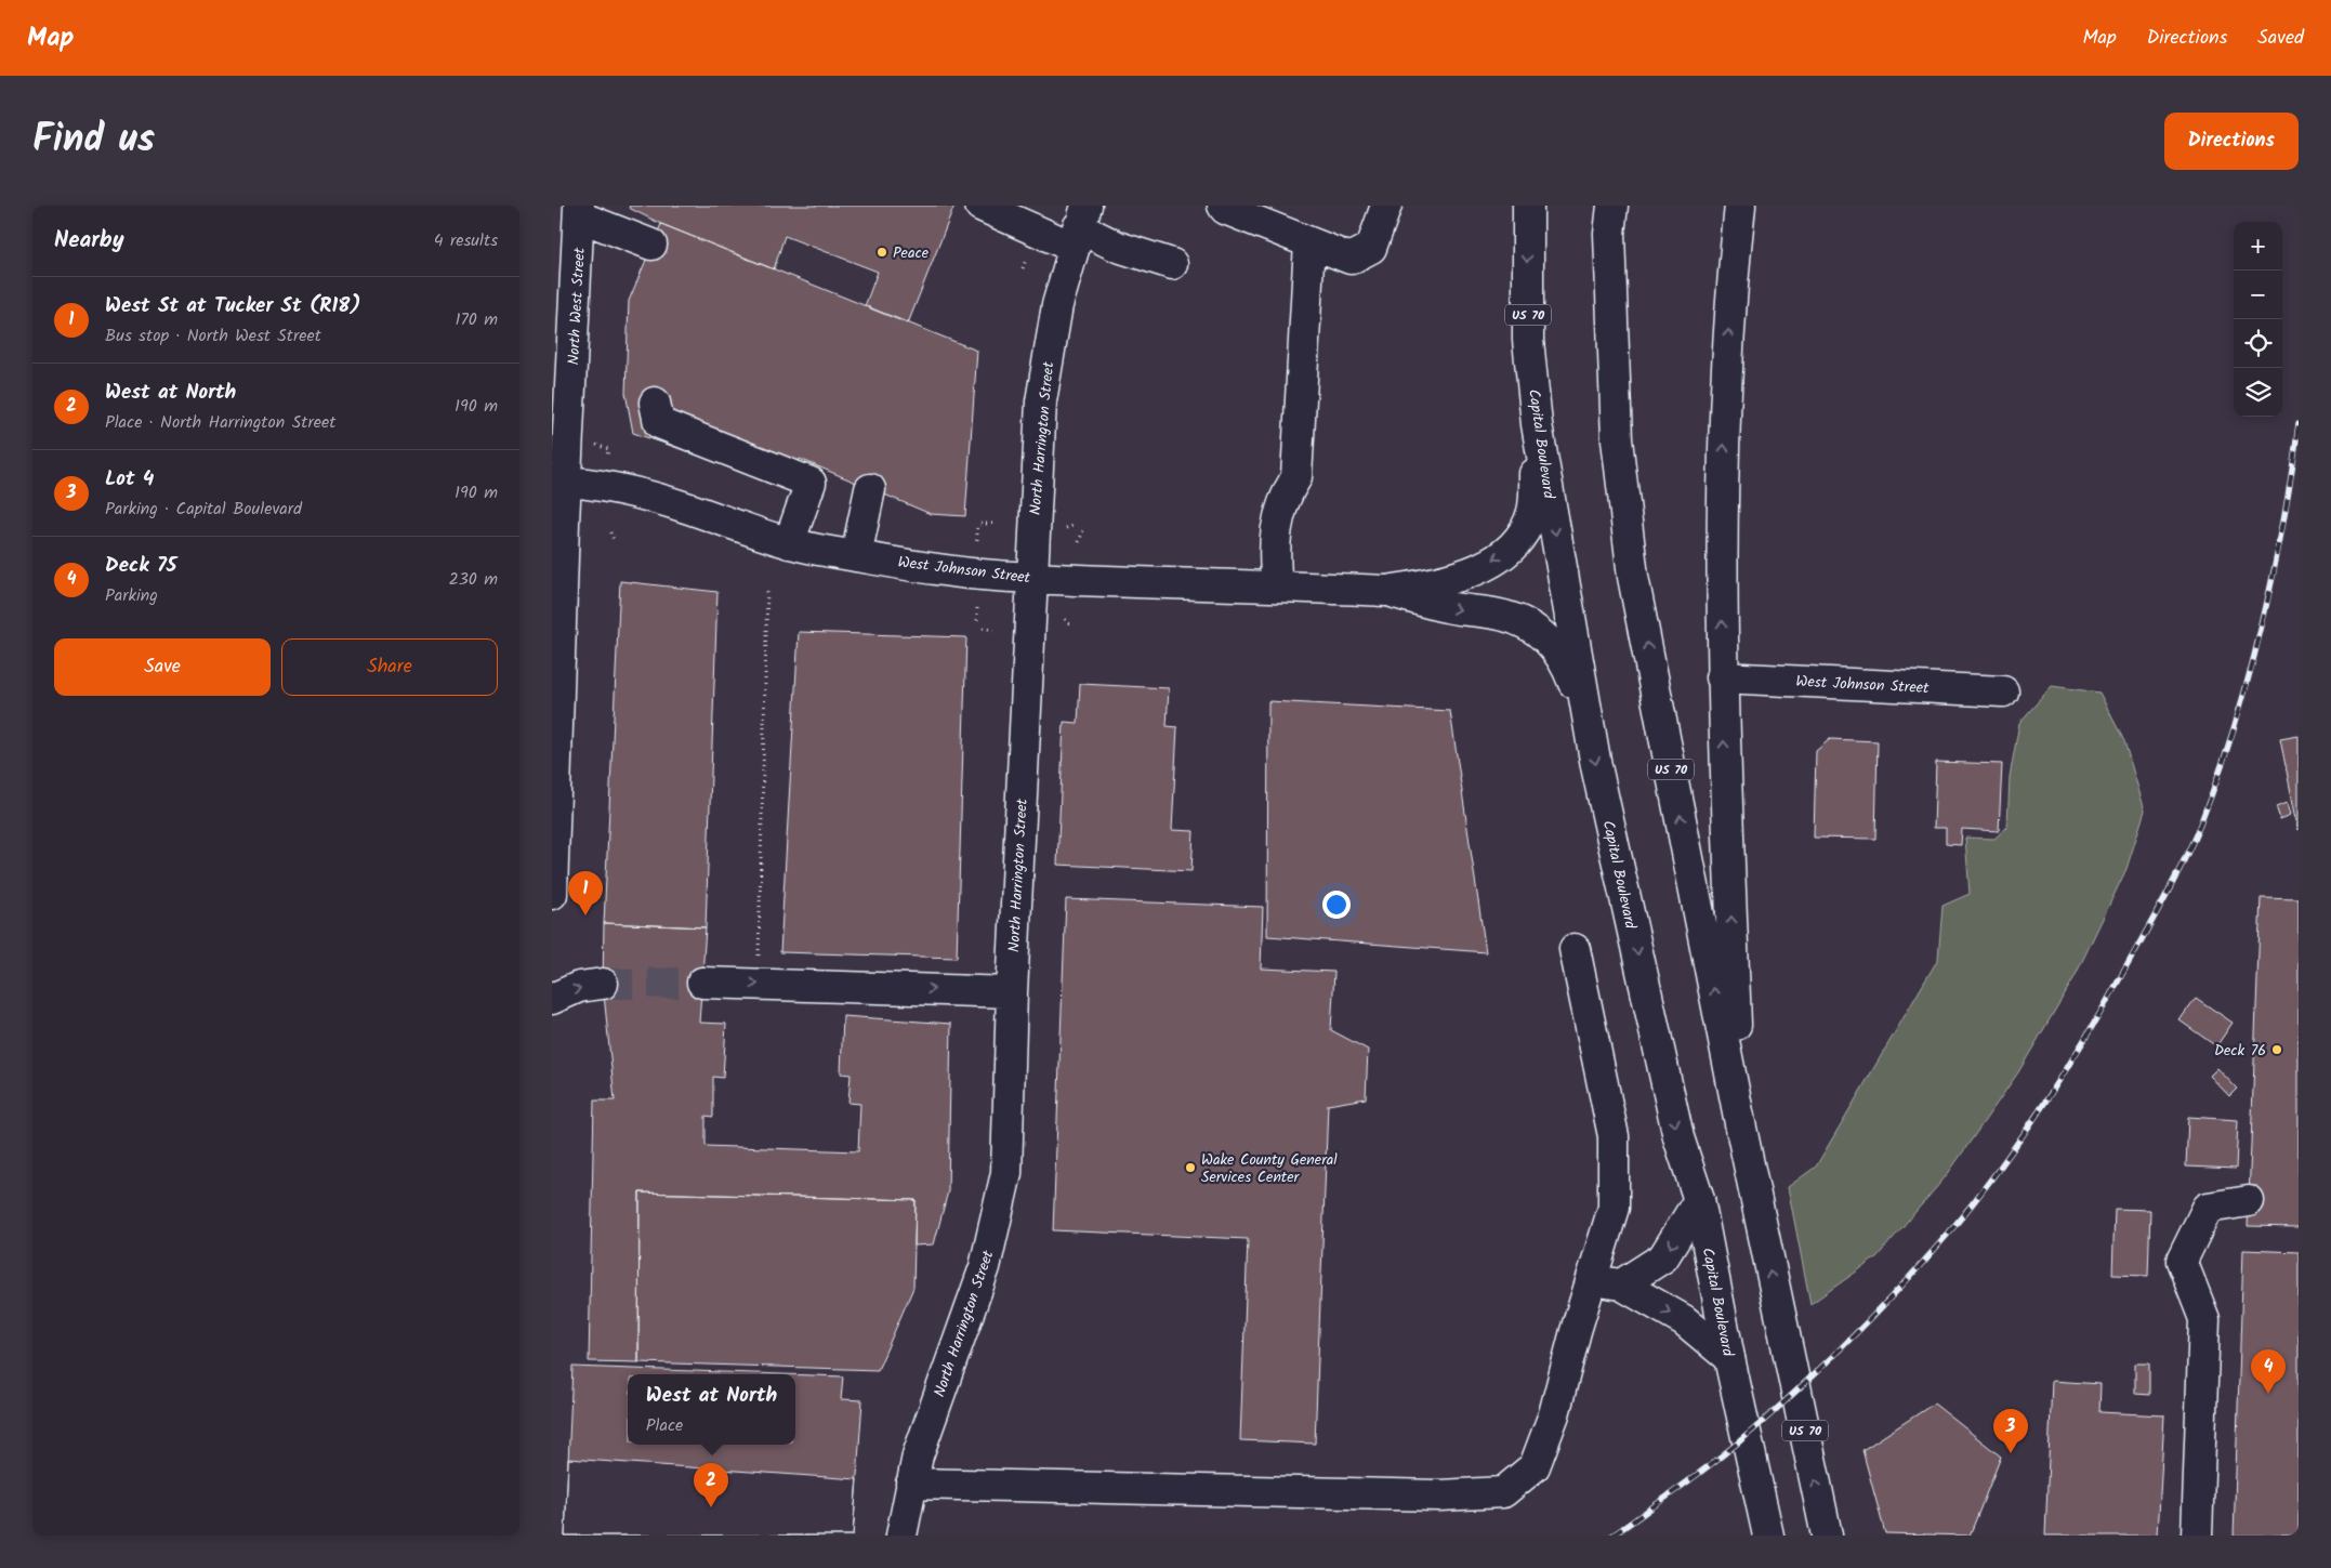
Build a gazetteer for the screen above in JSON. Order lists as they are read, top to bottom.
{
  "streets": {
    "main road": [
      "North West Street",
      "US 70",
      "North Harrington Street",
      "Capital Boulevard",
      "West Johnson Street"
    ]
  },
  "crossings": [
    ["North West Street", "West Johnson Street"],
    ["North Harrington Street", "West Johnson Street"]
  ],
  "places": ["Peace", "Deck 76", "Wake County General Services Center"],
  "page": {
    "header": "Map",
    "nav": ["Map", "Directions", "Saved"],
    "title": "Find us",
    "buttons": [
      "Directions",
      ["Save", "Share"]
    ],
    "heading": ["Nearby", "4 results"],
    "map_buttons": ["+", "−"],
    "list": [
      {
        "mark": "1",
        "name": "West St at Tucker St (R18)",
        "note": "Bus stop · North West Street",
        "value": "170 m"
      },
      {
        "mark": "2",
        "name": "West at North",
        "note": "Place · North Harrington Street",
        "value": "190 m"
      },
      {
        "mark": "3",
        "name": "Lot 4",
        "note": "Parking · Capital Boulevard",
        "value": "190 m"
      },
      {
        "mark": "4",
        "name": "Deck 75",
        "note": "Parking",
        "value": "230 m"
      }
    ],
    "pins": [
      "1",
      "4",
      "3",
      "2"
    ],
    "popup": ["West at North", "Place"]
  }
}
